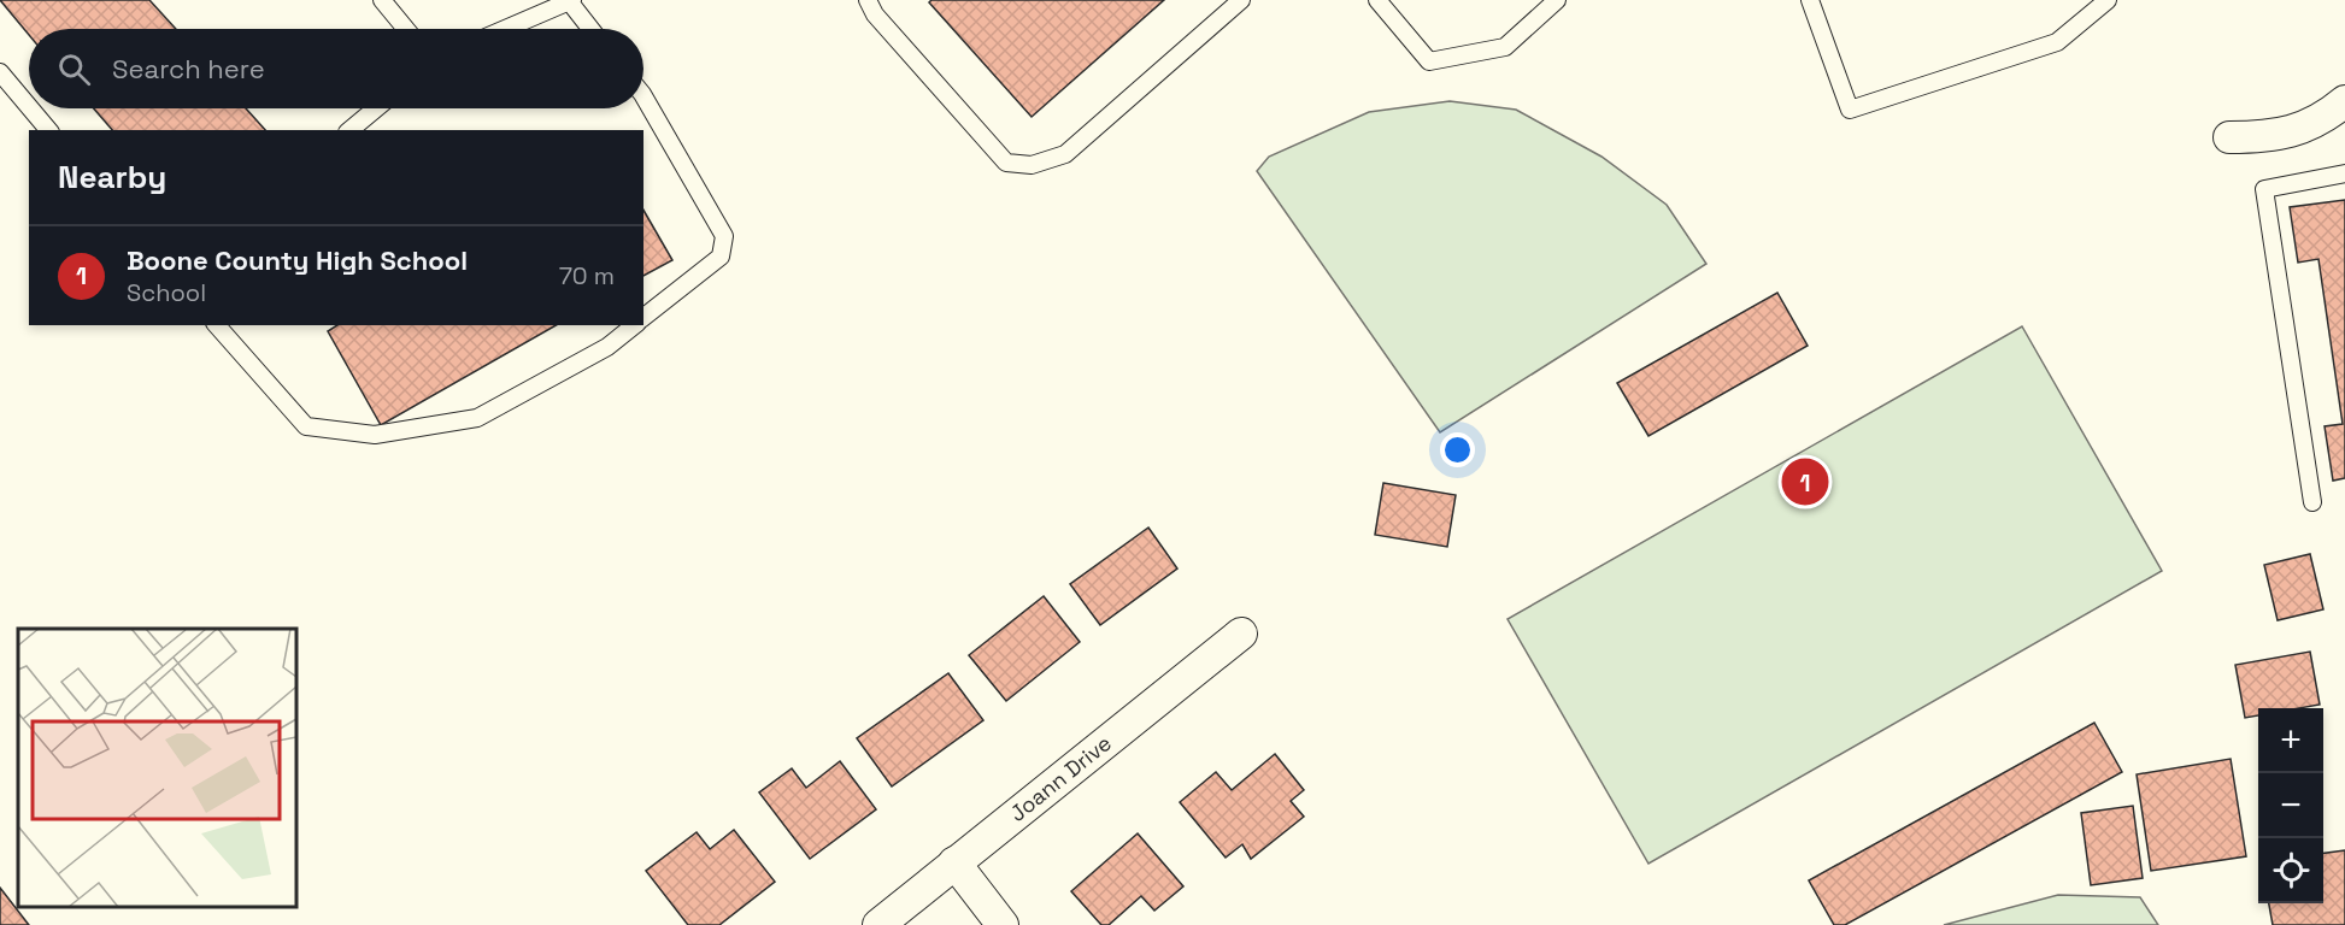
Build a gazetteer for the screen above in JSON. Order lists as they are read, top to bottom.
{
  "streets": {
    "street": ["Joann Drive"]
  },
  "page": {
    "search": "Search here",
    "heading": "Nearby",
    "list": [
      {
        "mark": "1",
        "name": "Boone County High School",
        "note": "School",
        "value": "70 m"
      }
    ],
    "pins": "1",
    "map_buttons": ["+", "−"]
  }
}
